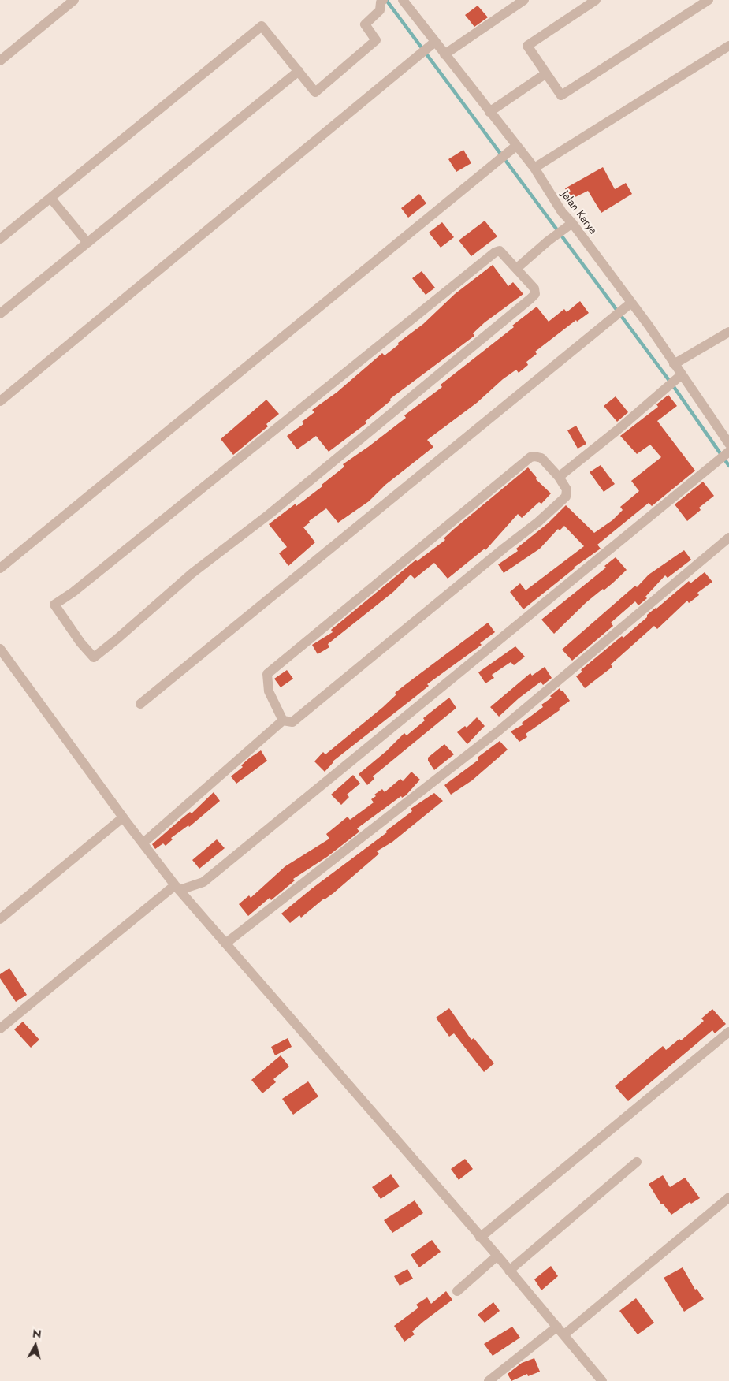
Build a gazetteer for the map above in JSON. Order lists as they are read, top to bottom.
{
  "streets": {
    "street": ["Jalan Karya"]
  },
  "north": "top"
}
